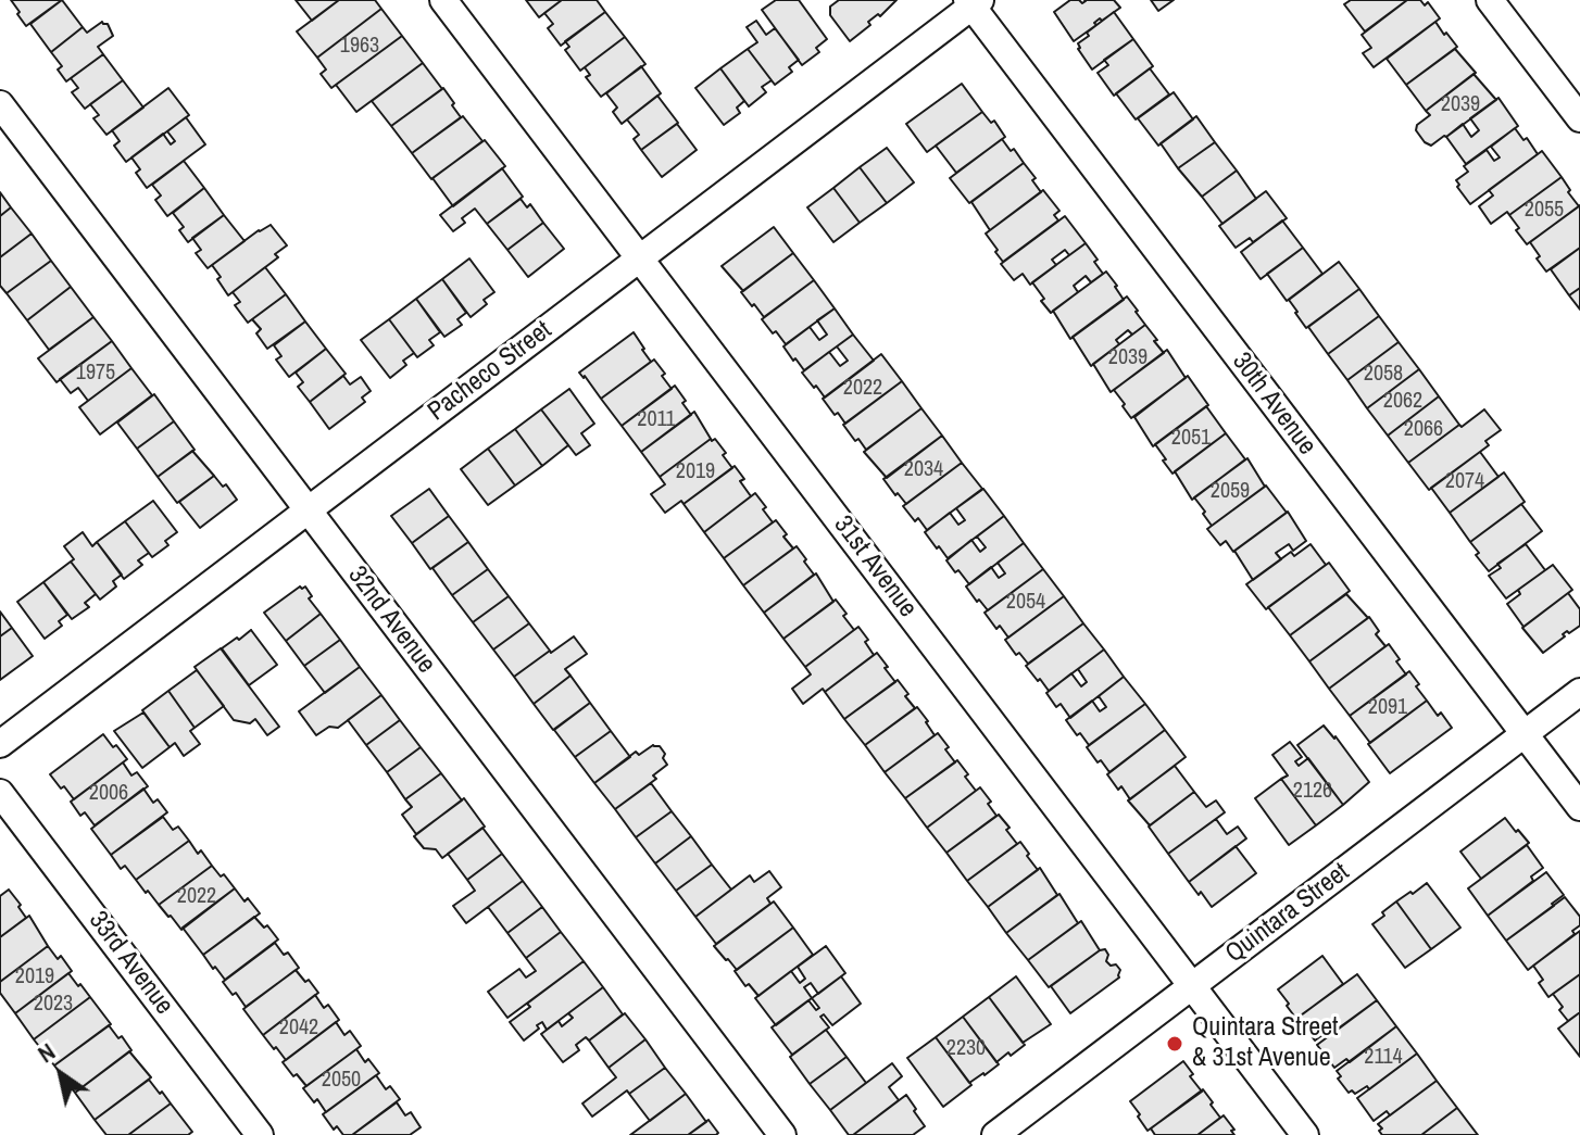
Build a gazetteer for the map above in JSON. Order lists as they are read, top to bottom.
{
  "streets": {
    "street": [
      "Pacheco Street",
      "30th Avenue",
      "31st Avenue",
      "32nd Avenue",
      "Quintara Street",
      "33rd Avenue"
    ]
  },
  "crossings": [
    ["Pacheco Street", "30th Avenue"],
    ["Pacheco Street", "31st Avenue"],
    ["Pacheco Street", "32nd Avenue"],
    ["30th Avenue", "Quintara Street"],
    ["31st Avenue", "Quintara Street"]
  ],
  "places": ["Quintara Street & 31st Avenue"],
  "house_numbers": [
    "1963",
    "2039",
    "2055",
    "2039",
    "1975",
    "2058",
    "2022",
    "2062",
    "2011",
    "2066",
    "2051",
    "2034",
    "2019",
    "2074",
    "2059",
    "2054",
    "2091",
    "2126",
    "2006",
    "2022",
    "2019",
    "2023",
    "2042",
    "2230",
    "2114",
    "2050"
  ],
  "north": "top left"
}
